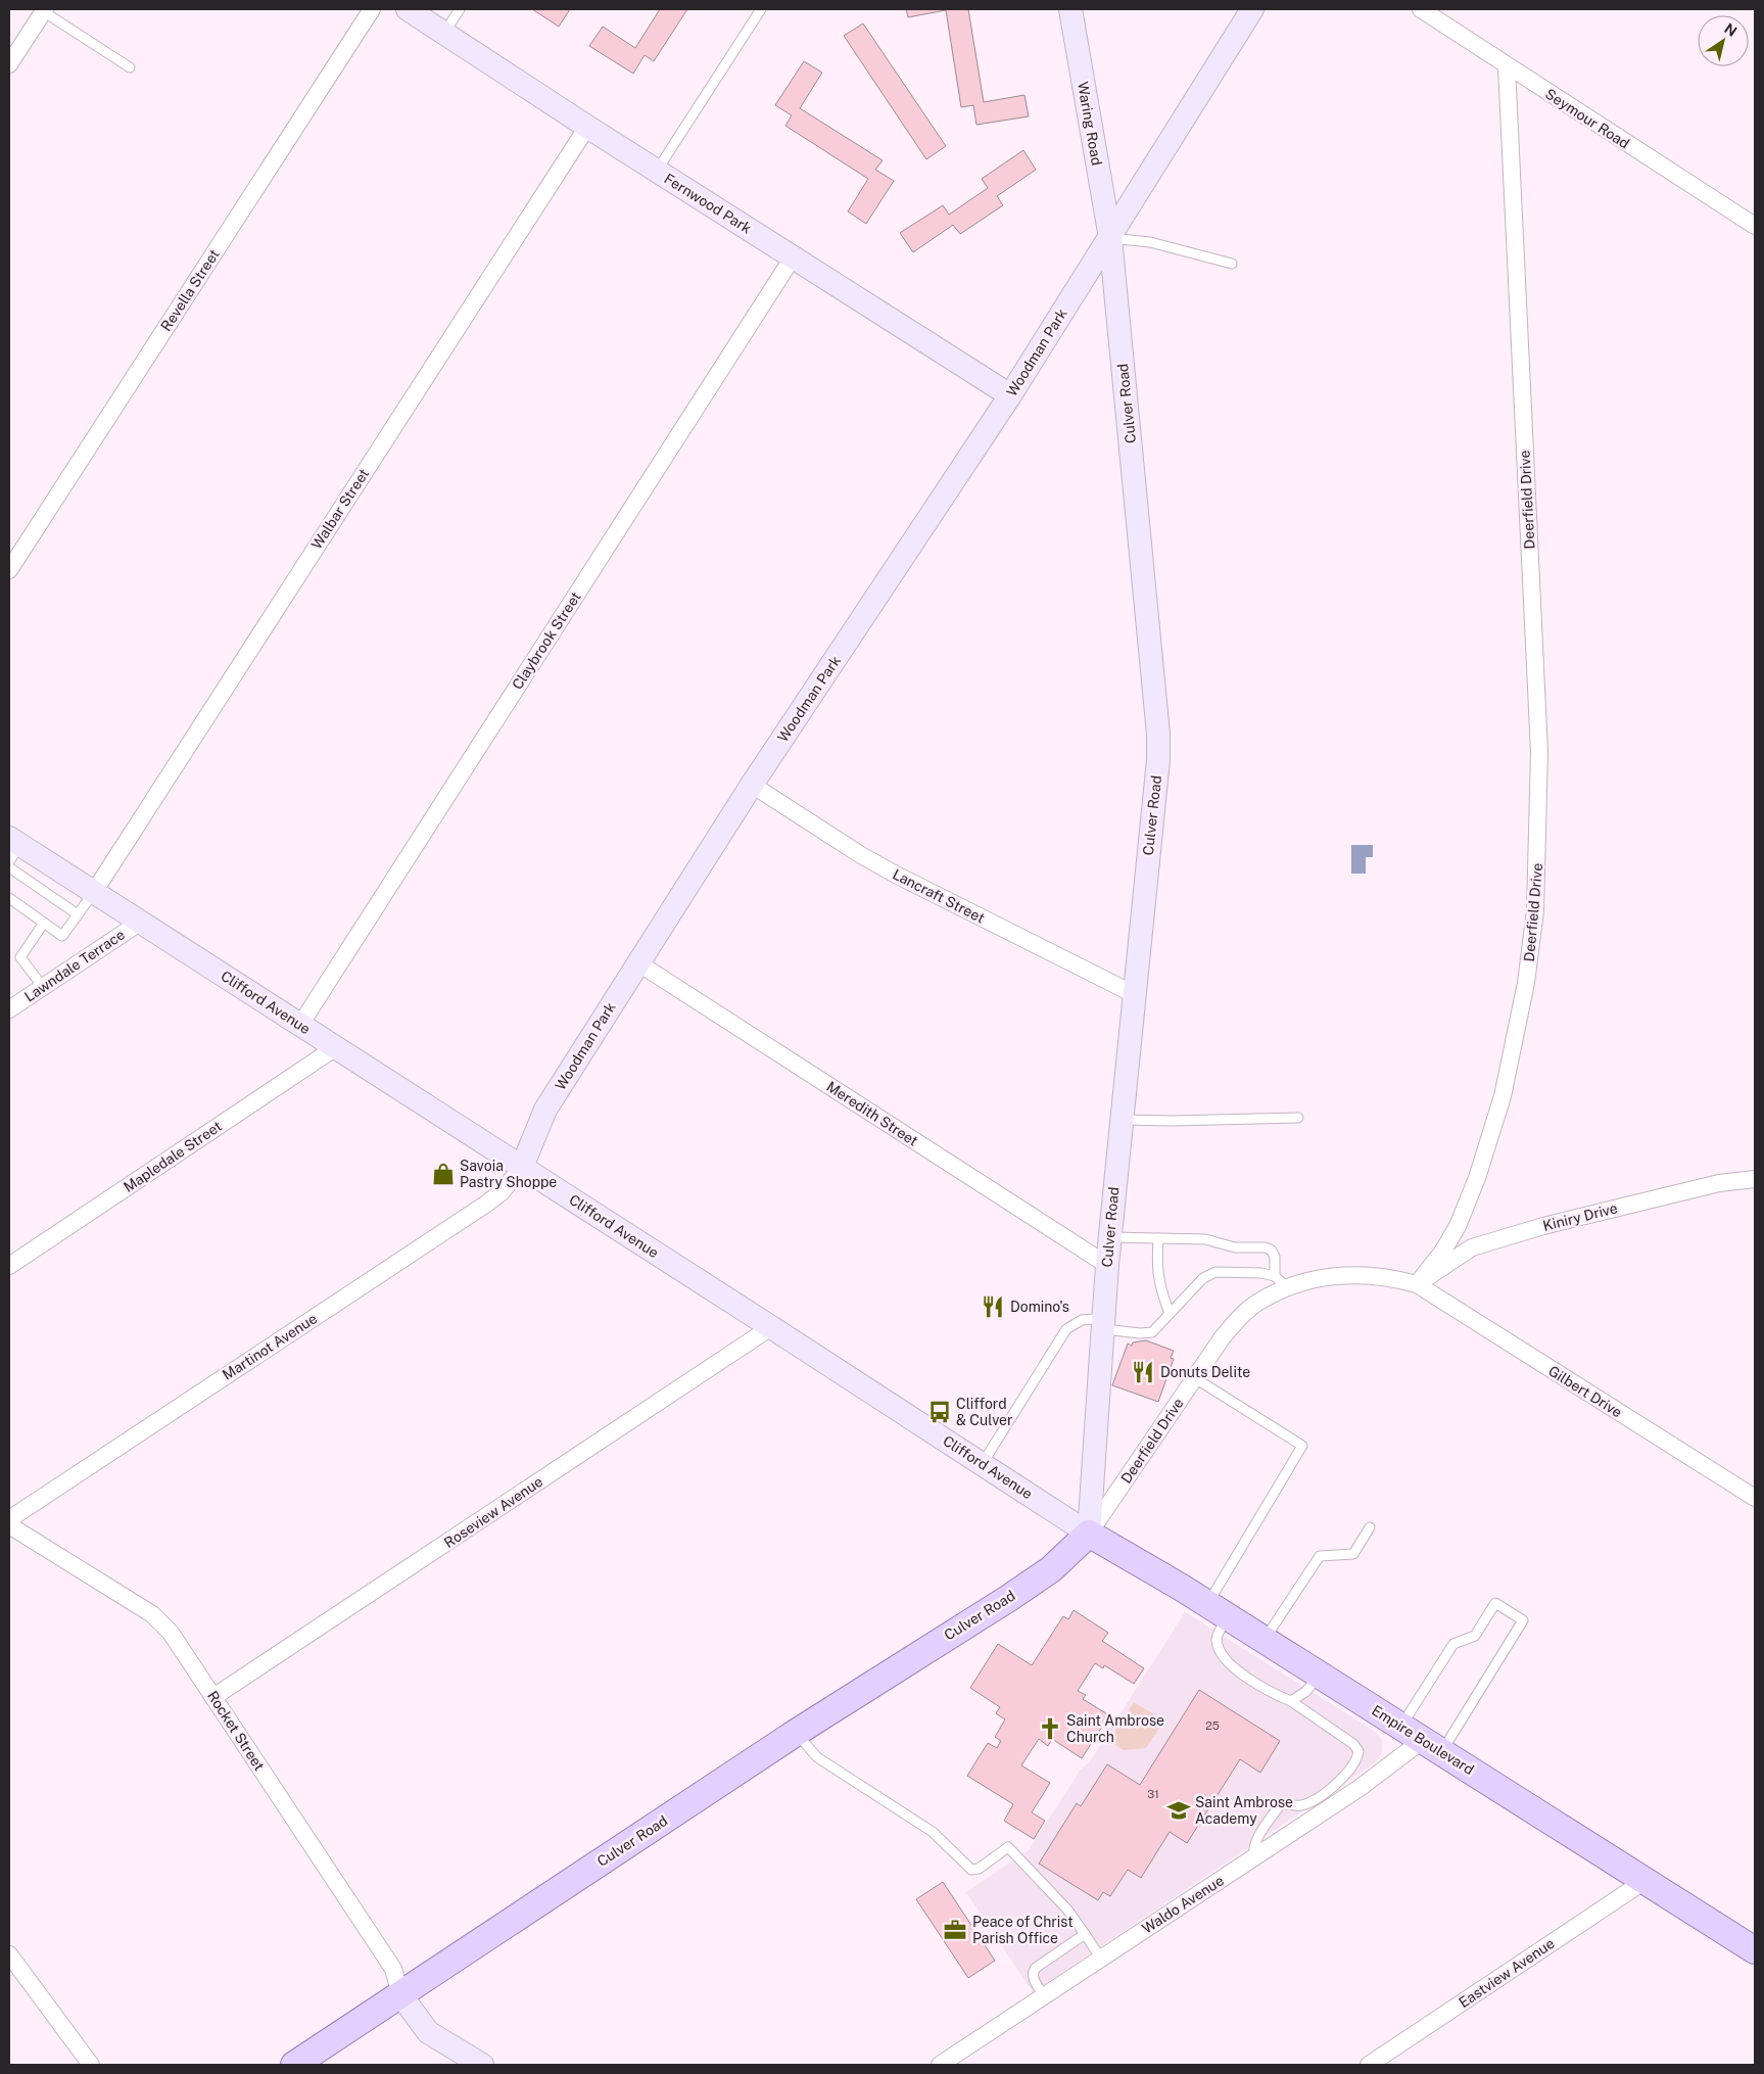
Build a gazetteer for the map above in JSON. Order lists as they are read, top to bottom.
{
  "streets": {
    "main road": [
      "Waring Road",
      "Fernwood Park",
      "Woodman Park",
      "Culver Road",
      "Clifford Avenue",
      "Empire Boulevard"
    ],
    "street": [
      "Seymour Road",
      "Revella Street",
      "Deerfield Drive",
      "Walbar Street",
      "Claybrook Street",
      "Lancraft Street",
      "Lawndale Terrace",
      "Meredith Street",
      "Mapledale Street",
      "Kiniry Drive",
      "Martinot Avenue",
      "Gilbert Drive",
      "Roseview Avenue",
      "Rocket Street",
      "Waldo Avenue",
      "Eastview Avenue"
    ]
  },
  "crossings": [
    ["Seymour Road", "Deerfield Drive"],
    ["Waring Road", "Woodman Park"],
    ["Waring Road", "Culver Road"],
    ["Fernwood Park", "Woodman Park"],
    ["Fernwood Park", "Walbar Street"],
    ["Fernwood Park", "Claybrook Street"],
    ["Woodman Park", "Culver Road"],
    ["Woodman Park", "Lancraft Street"],
    ["Woodman Park", "Clifford Avenue"],
    ["Woodman Park", "Meredith Street"],
    ["Woodman Park", "Martinot Avenue"],
    ["Culver Road", "Deerfield Drive"],
    ["Culver Road", "Lancraft Street"],
    ["Culver Road", "Clifford Avenue"],
    ["Culver Road", "Meredith Street"],
    ["Culver Road", "Rocket Street"],
    ["Culver Road", "Empire Boulevard"],
    ["Deerfield Drive", "Clifford Avenue"],
    ["Deerfield Drive", "Kiniry Drive"],
    ["Deerfield Drive", "Gilbert Drive"],
    ["Deerfield Drive", "Empire Boulevard"],
    ["Walbar Street", "Clifford Avenue"],
    ["Claybrook Street", "Clifford Avenue"],
    ["Lawndale Terrace", "Clifford Avenue"],
    ["Clifford Avenue", "Mapledale Street"],
    ["Clifford Avenue", "Martinot Avenue"],
    ["Clifford Avenue", "Roseview Avenue"],
    ["Clifford Avenue", "Empire Boulevard"],
    ["Kiniry Drive", "Gilbert Drive"],
    ["Roseview Avenue", "Rocket Street"],
    ["Empire Boulevard", "Waldo Avenue"],
    ["Empire Boulevard", "Eastview Avenue"]
  ],
  "places": {
    "shop": ["Savoia Pastry Shoppe"],
    "restaurant": ["Domino's", "Donuts Delite"],
    "bus stop": ["Clifford & Culver"],
    "church": ["Saint Ambrose Church"],
    "school or university": ["Saint Ambrose Academy"],
    "office": ["Peace of Christ Parish Office"]
  },
  "house_numbers": ["25", "31"],
  "north": "top right"
}
